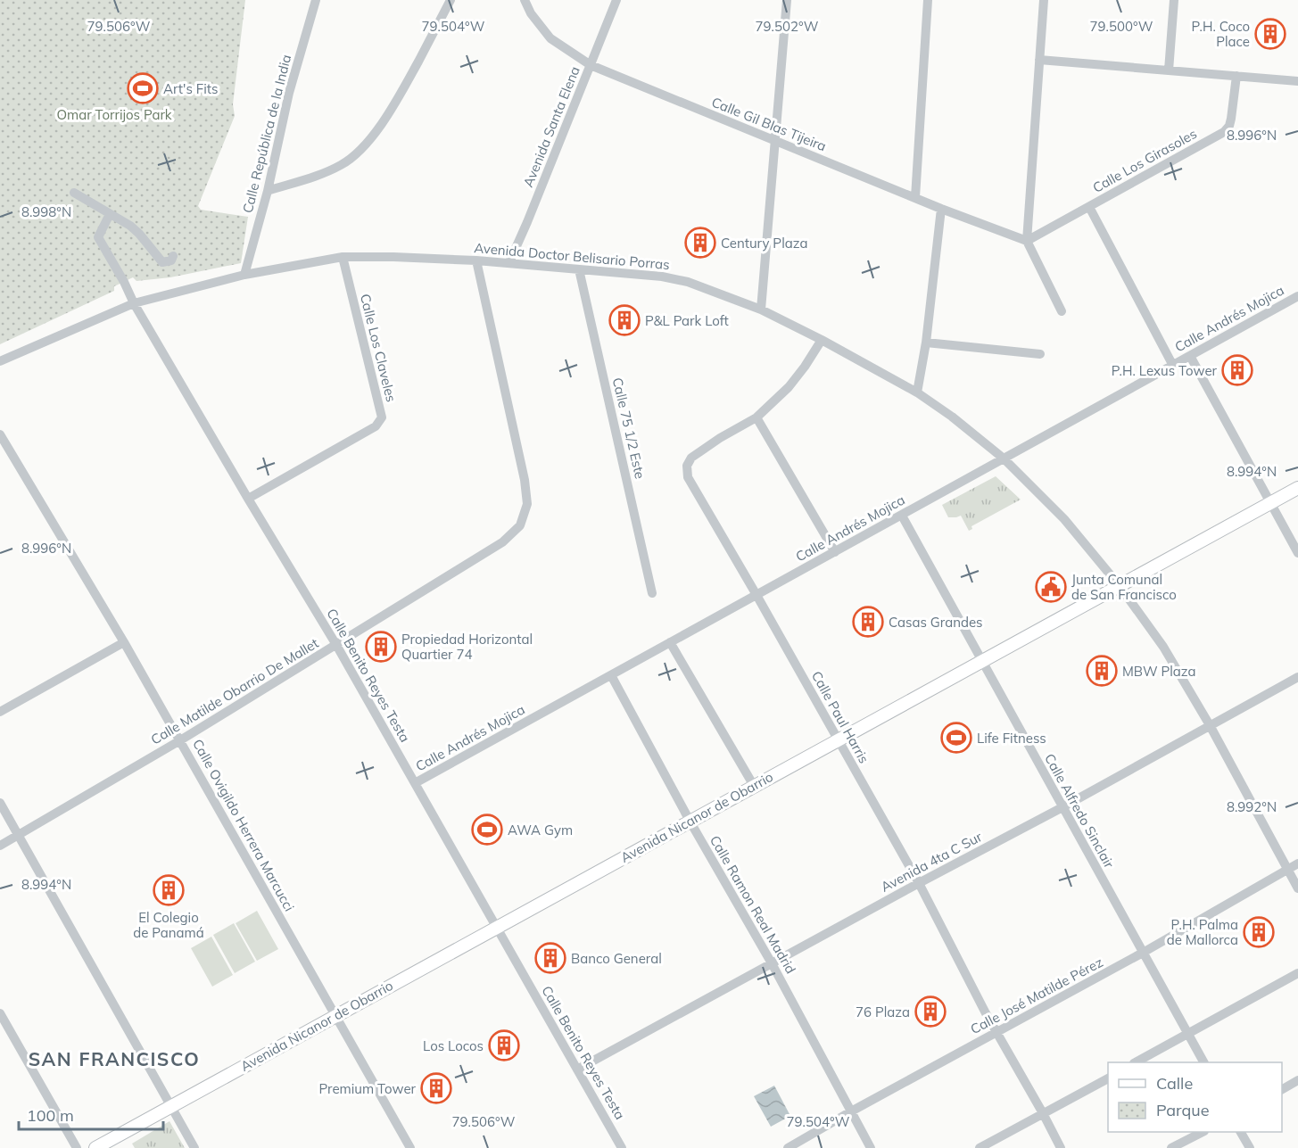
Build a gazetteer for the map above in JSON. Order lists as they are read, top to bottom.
{
  "streets": {
    "main road": ["Avenida Nicanor de Obarrio"],
    "street": [
      "Calle Gil Blas Tijeira",
      "Avenida Santa Elena",
      "Calle República de la India",
      "Calle Los Girasoles",
      "Avenida Doctor Belisario Porras",
      "Calle Andrés Mojica",
      "Calle Los Claveles",
      "Calle 75 1/2 Este",
      "Calle Benito Reyes Testa",
      "Calle Matilde Obarrio De Mallet",
      "Calle Paul Harris",
      "Calle Alfredo Sinclair",
      "Calle Ovigildo Herrera Marcucci",
      "Avenida 4ta C Sur",
      "Calle Ramon Real Madrid",
      "Calle José Matilde Pérez"
    ]
  },
  "crossings": [
    ["Calle Gil Blas Tijeira", "Avenida Santa Elena"],
    ["Calle Gil Blas Tijeira", "Calle Los Girasoles"],
    ["Avenida Santa Elena", "Avenida Doctor Belisario Porras"],
    ["Calle República de la India", "Avenida Doctor Belisario Porras"],
    ["Avenida Doctor Belisario Porras", "Calle Andrés Mojica"],
    ["Avenida Doctor Belisario Porras", "Calle Los Claveles"],
    ["Avenida Doctor Belisario Porras", "Calle 75 1/2 Este"],
    ["Avenida Doctor Belisario Porras", "Calle Benito Reyes Testa"],
    ["Avenida Doctor Belisario Porras", "Calle Matilde Obarrio De Mallet"],
    ["Avenida Doctor Belisario Porras", "Calle Paul Harris"],
    ["Avenida Doctor Belisario Porras", "Avenida Nicanor de Obarrio"],
    ["Avenida Doctor Belisario Porras", "Avenida 4ta C Sur"],
    ["Avenida Doctor Belisario Porras", "Calle José Matilde Pérez"],
    ["Calle Andrés Mojica", "Calle Benito Reyes Testa"],
    ["Calle Andrés Mojica", "Calle Paul Harris"],
    ["Calle Andrés Mojica", "Calle Alfredo Sinclair"],
    ["Calle Andrés Mojica", "Calle Ramon Real Madrid"],
    ["Calle Los Claveles", "Calle Benito Reyes Testa"],
    ["Calle Benito Reyes Testa", "Calle Matilde Obarrio De Mallet"],
    ["Calle Benito Reyes Testa", "Avenida Nicanor de Obarrio"],
    ["Calle Benito Reyes Testa", "Avenida 4ta C Sur"],
    ["Calle Matilde Obarrio De Mallet", "Calle Ovigildo Herrera Marcucci"],
    ["Calle Paul Harris", "Avenida Nicanor de Obarrio"],
    ["Calle Paul Harris", "Avenida 4ta C Sur"],
    ["Calle Paul Harris", "Calle José Matilde Pérez"],
    ["Calle Alfredo Sinclair", "Avenida Nicanor de Obarrio"],
    ["Calle Alfredo Sinclair", "Avenida 4ta C Sur"],
    ["Calle Alfredo Sinclair", "Calle José Matilde Pérez"],
    ["Avenida Nicanor de Obarrio", "Calle Ovigildo Herrera Marcucci"],
    ["Avenida Nicanor de Obarrio", "Calle Ramon Real Madrid"],
    ["Avenida 4ta C Sur", "Calle Ramon Real Madrid"],
    ["Calle Ramon Real Madrid", "Calle José Matilde Pérez"]
  ],
  "districts": ["SAN FRANCISCO"],
  "parks": ["Omar Torrijos Park"],
  "places": {
    "building": [
      "P.H. Coco Place",
      "Century Plaza",
      "P&L Park Loft",
      "P.H. Lexus Tower",
      "Casas Grandes",
      "Propiedad Horizontal Quartier 74",
      "MBW Plaza",
      "El Colegio de Panamá",
      "P.H. Palma de Mallorca",
      "Banco General",
      "76 Plaza",
      "Los Locos",
      "Premium Tower"
    ],
    "sports": ["Art's Fits", "Life Fitness", "AWA Gym"],
    "public building": ["Junta Comunal de San Francisco"]
  },
  "legend": ["Calle", "Parque"],
  "scale_bar": "100 m",
  "coordinates": [
    "79.506°W",
    "79.504°W",
    "79.502°W",
    "79.500°W",
    "8.996°N",
    "8.998°N",
    "8.994°N",
    "8.992°N"
  ]
}
